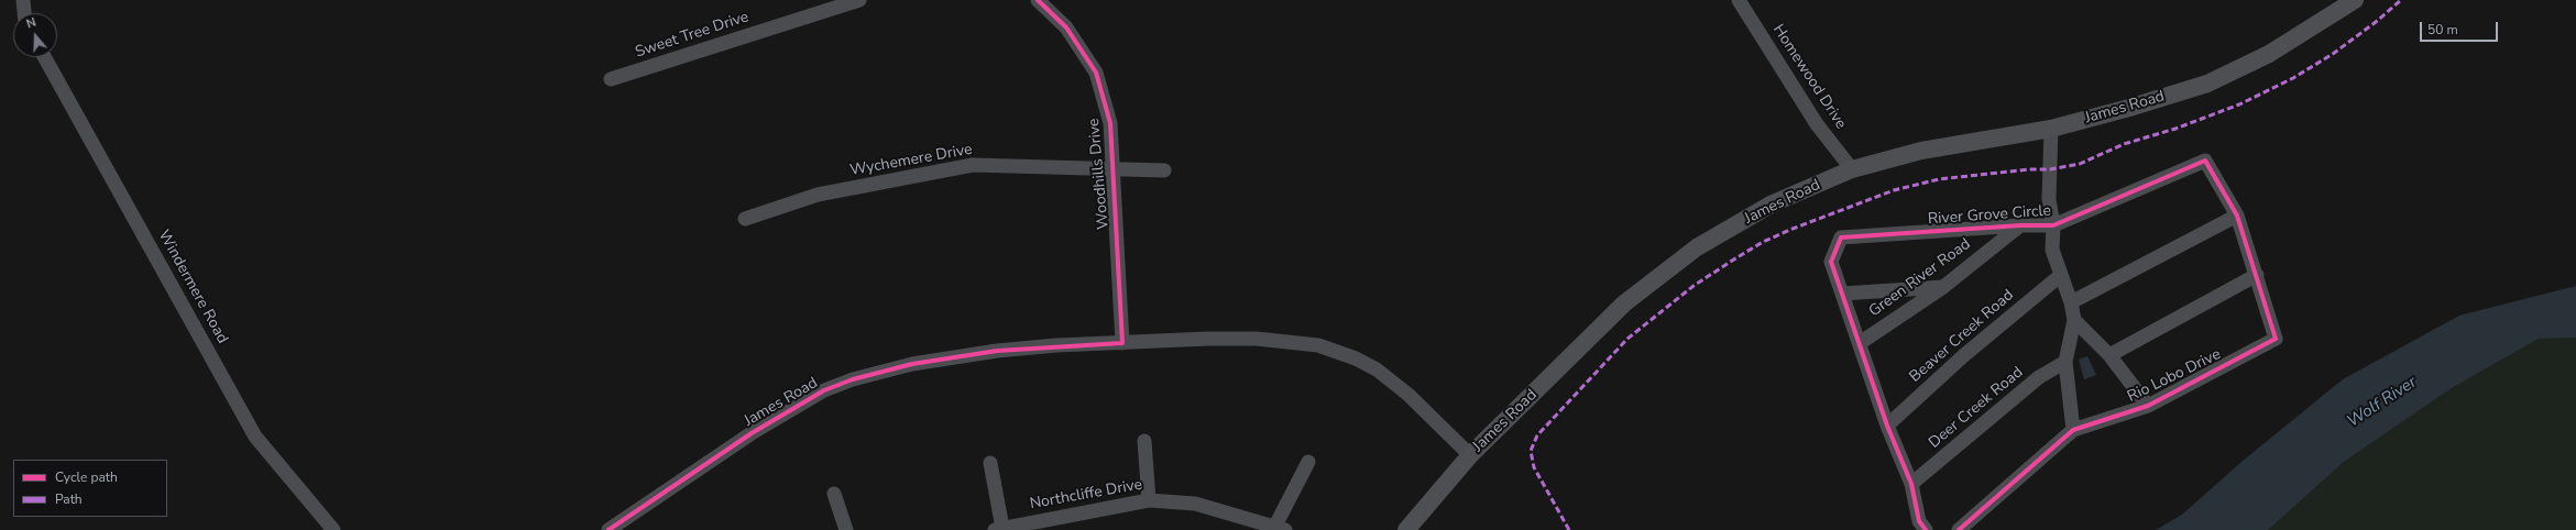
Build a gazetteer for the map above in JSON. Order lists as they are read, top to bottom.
{
  "streets": {
    "main road": ["James Road"],
    "street": [
      "Sweet Tree Drive",
      "Homewood Drive",
      "Wychemere Drive",
      "Woodhills Drive",
      "River Grove Circle",
      "Green River Road",
      "Windermere Road",
      "Beaver Creek Road",
      "Rio Lobo Drive",
      "Deer Creek Road",
      "Northcliffe Drive"
    ]
  },
  "crossings": [
    ["Homewood Drive", "James Road"],
    ["James Road", "Woodhills Drive"],
    ["Wychemere Drive", "Woodhills Drive"],
    ["River Grove Circle", "Green River Road"]
  ],
  "water": ["Wolf River"],
  "legend": ["Cycle path", "Path"],
  "scale_bar": "50 m",
  "north": "top"
}
